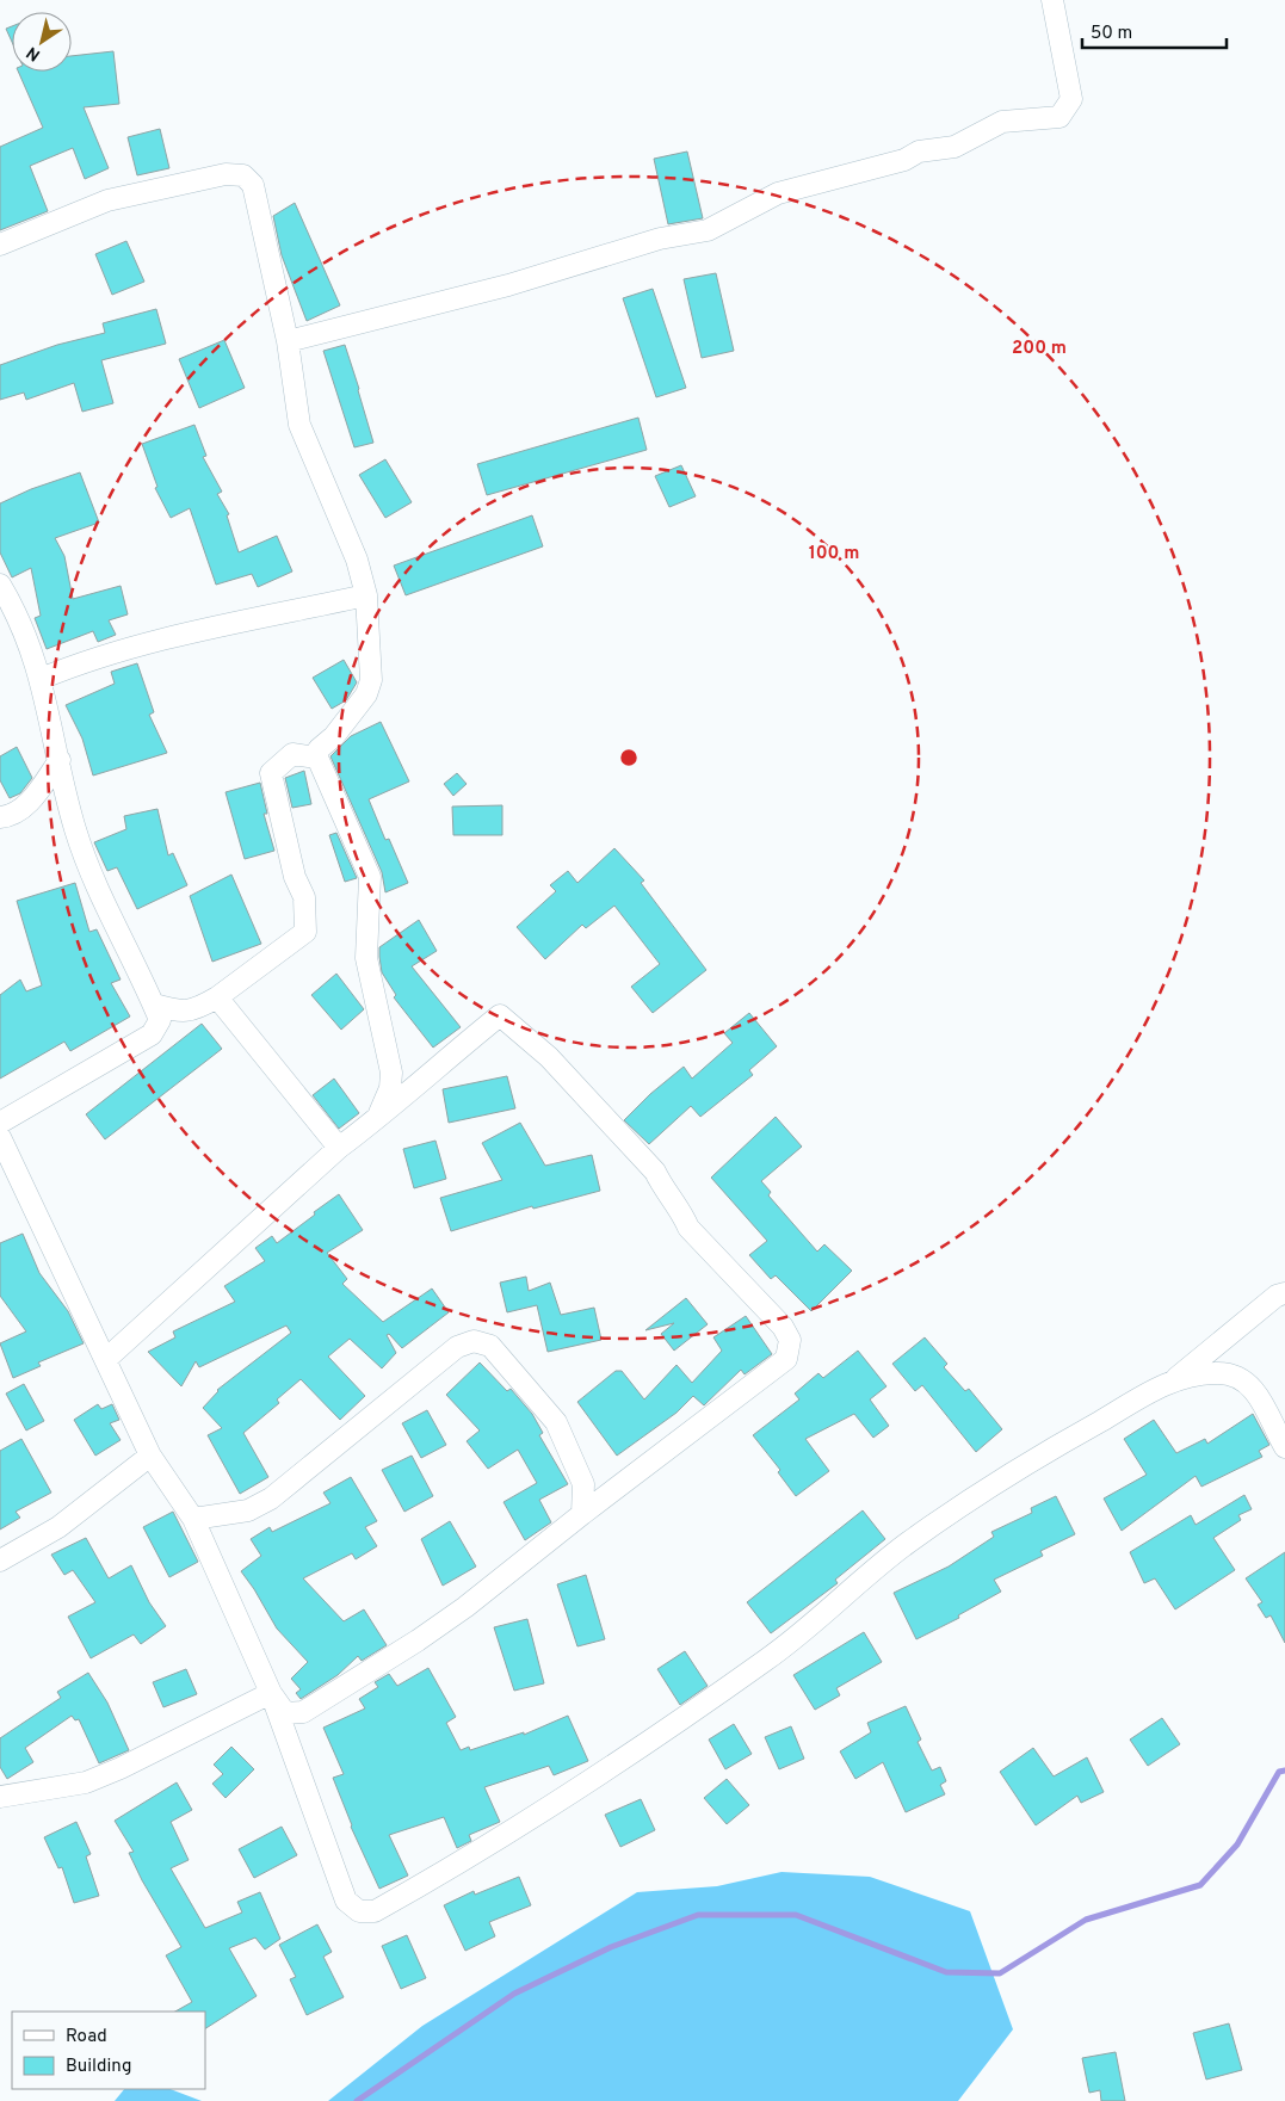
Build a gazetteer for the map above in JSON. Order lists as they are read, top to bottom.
{
  "legend": ["Road", "Building"],
  "scale_bar": "50 m",
  "north": "bottom left",
  "rings": ["200 m", "100 m"]
}
